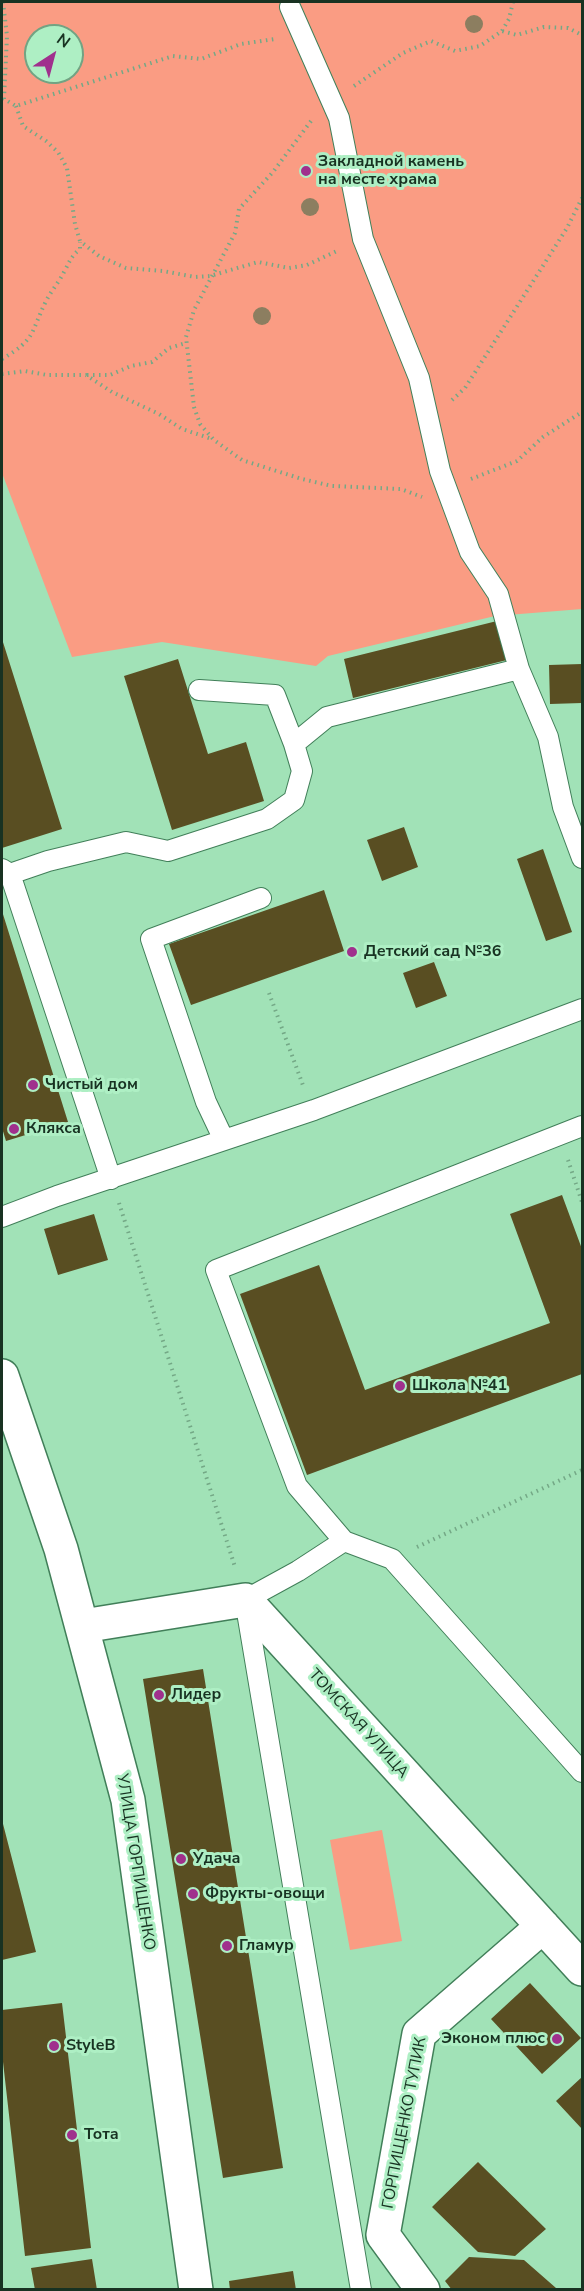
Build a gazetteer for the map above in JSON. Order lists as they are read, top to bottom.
{
  "streets": {
    "street": ["ТОМСКАЯ УЛИЦА", "УЛИЦА ГОРПИЩЕНКО", "ГОРПИЩЕНКО ТУПИК"]
  },
  "crossings": [
    ["ТОМСКАЯ УЛИЦА", "ГОРПИЩЕНКО ТУПИК"]
  ],
  "places": [
    "Закладной камень на месте храма",
    "Детский сад №36",
    "Чистый дом",
    "Клякса",
    "Школа №41",
    "Лидер",
    "Удача",
    "Фрукты-овощи",
    "Гламур",
    "Эконом плюс",
    "StyleB",
    "Тота"
  ],
  "north": "top right"
}
